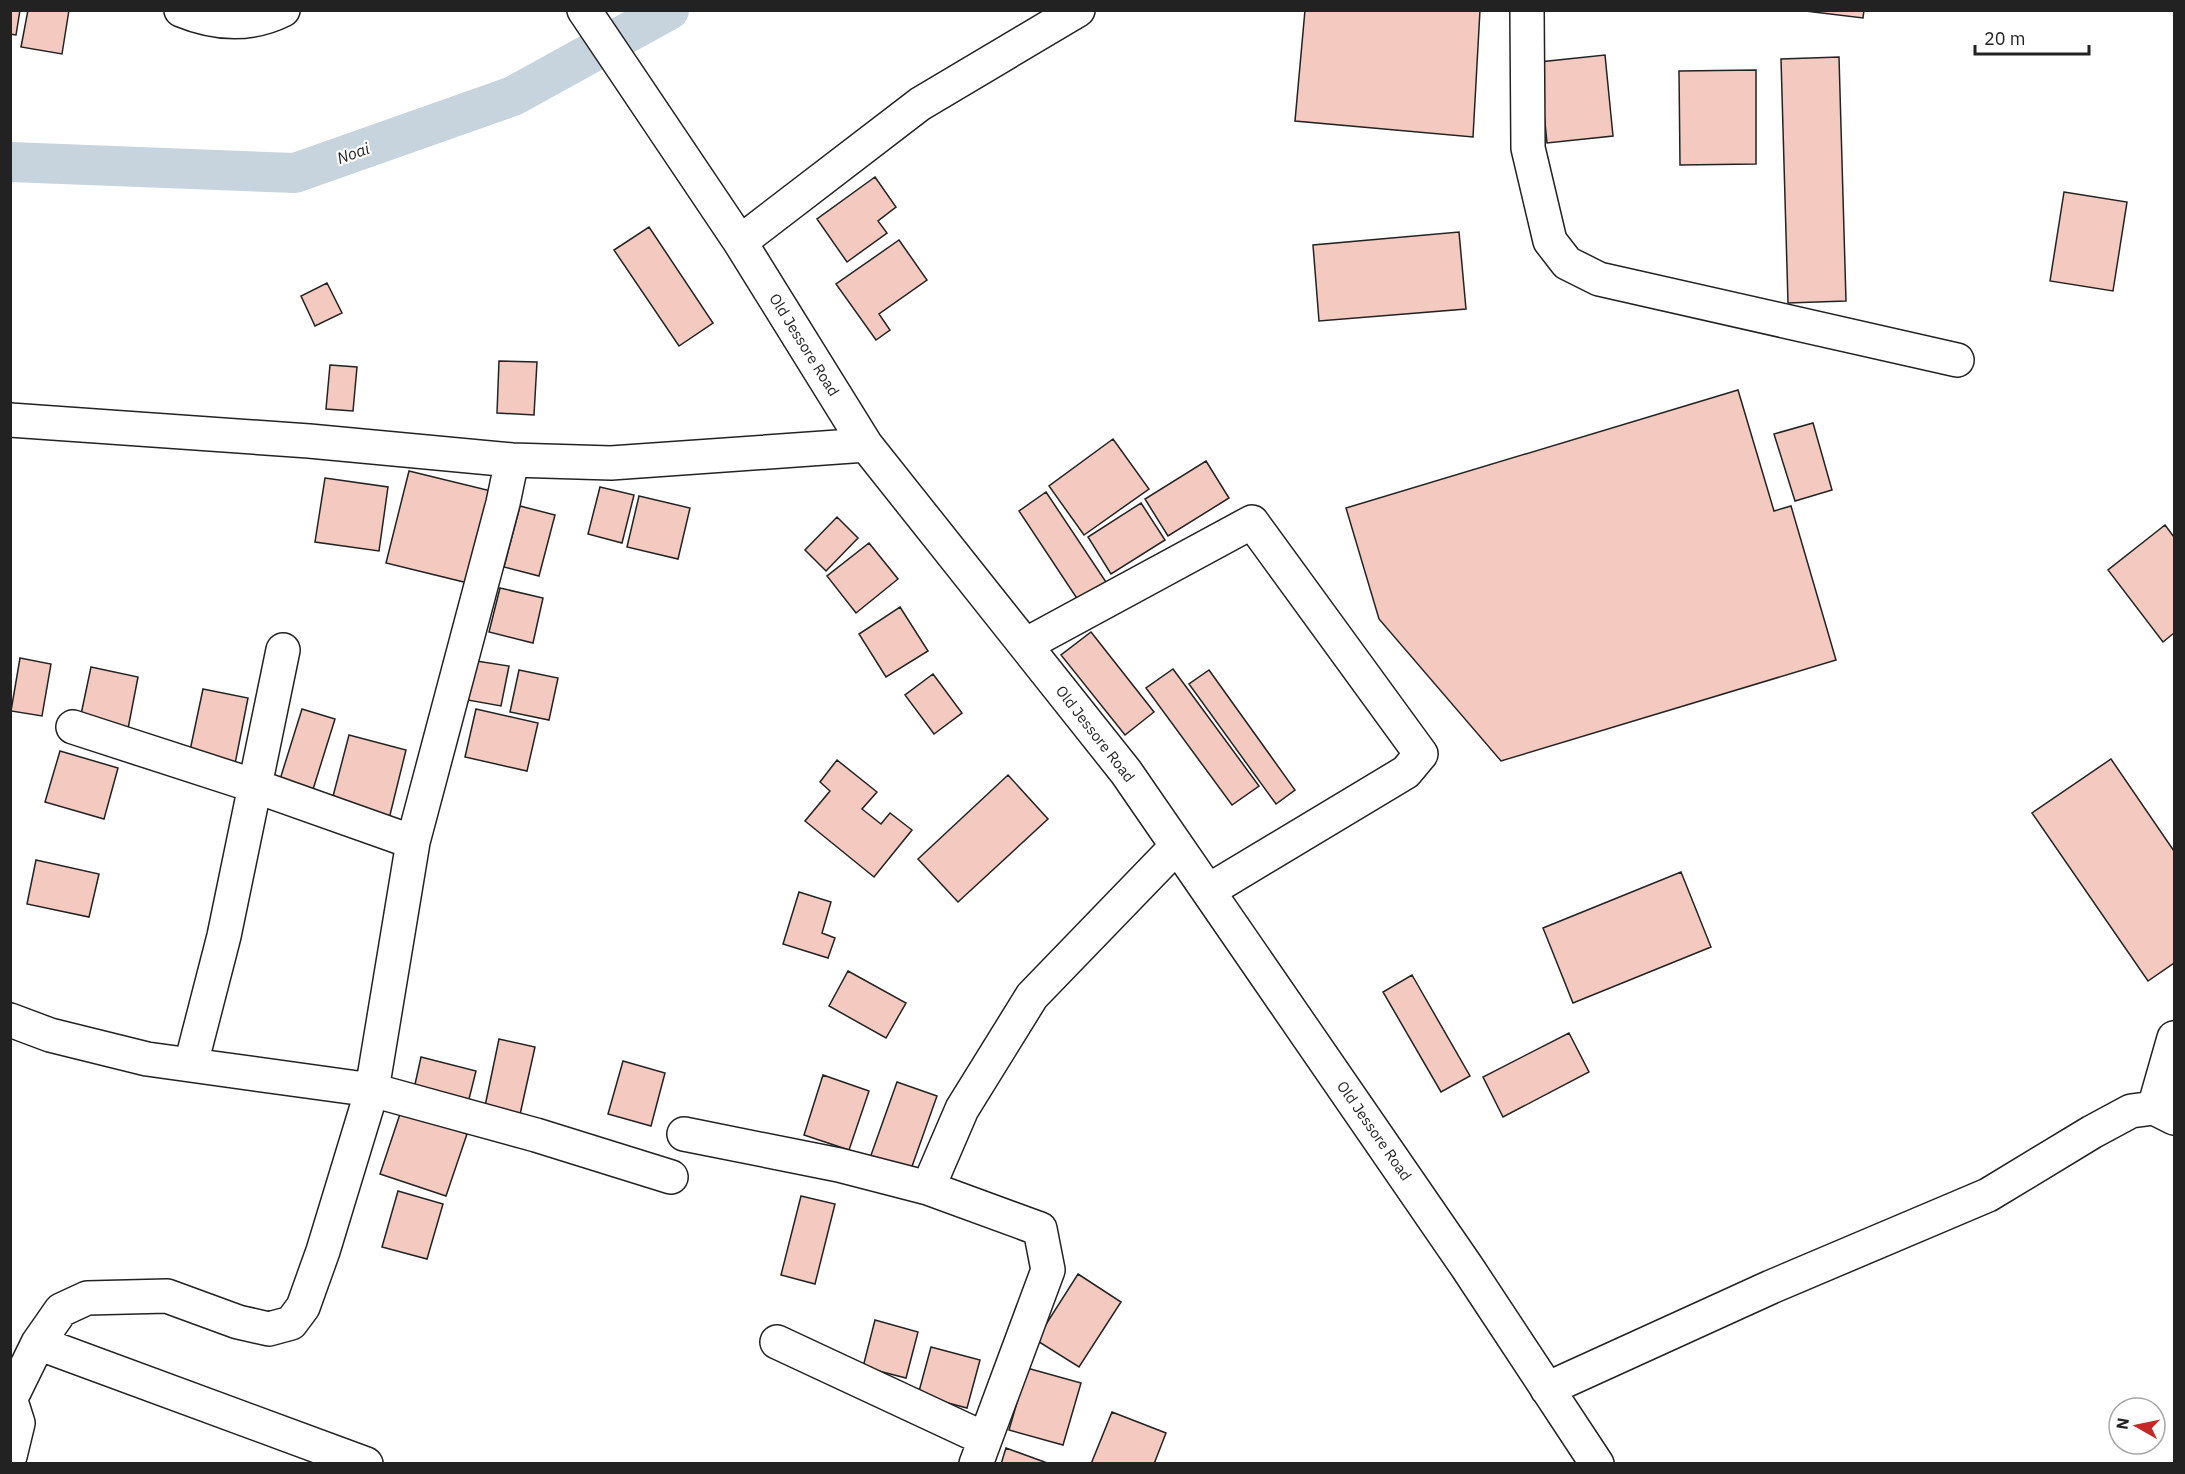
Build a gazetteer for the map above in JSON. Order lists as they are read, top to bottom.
{
  "streets": {
    "street": ["Old Jessore Road"]
  },
  "water": ["Noai"],
  "scale_bar": "20 m",
  "north": "left"
}
